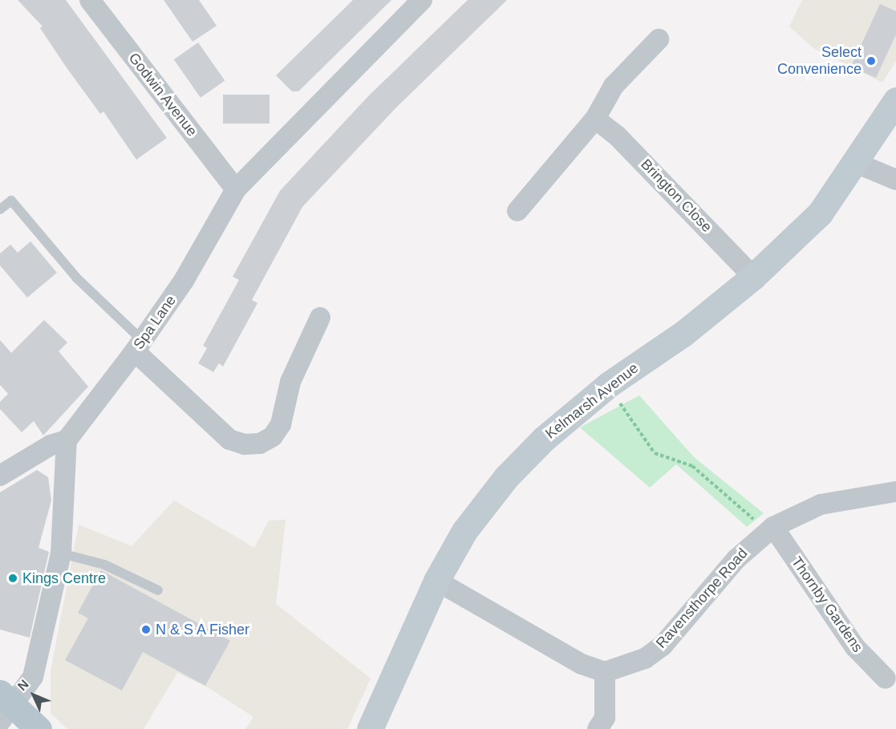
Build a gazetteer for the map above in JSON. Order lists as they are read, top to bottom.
{
  "streets": {
    "street": [
      "Godwin Avenue",
      "Brington Close",
      "Spa Lane",
      "Kelmarsh Avenue",
      "Ravensthorpe Road",
      "Thornby Gardens"
    ]
  },
  "crossings": [
    ["Godwin Avenue", "Spa Lane"],
    ["Brington Close", "Kelmarsh Avenue"],
    ["Ravensthorpe Road", "Thornby Gardens"]
  ],
  "places": ["Select Convenience", "Kings Centre", "N & S A Fisher"],
  "north": "top left"
}
